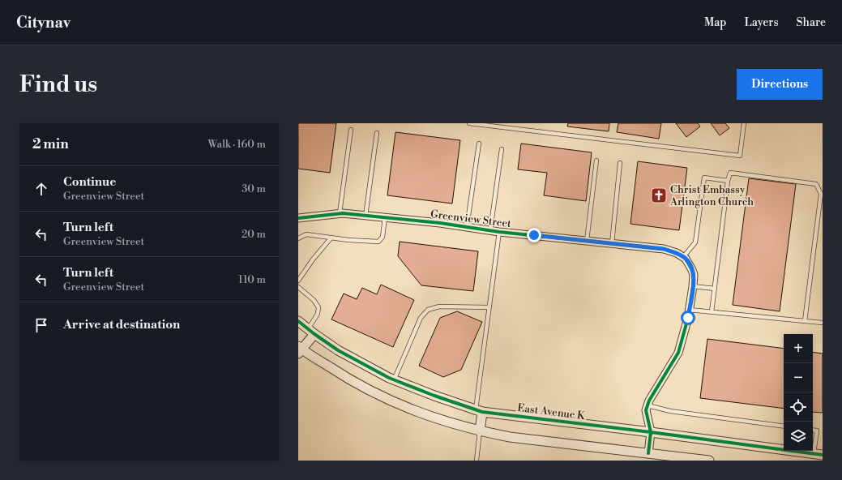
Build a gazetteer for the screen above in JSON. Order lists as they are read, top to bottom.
{
  "streets": {
    "street": ["Greenview Street", "East Avenue K"]
  },
  "places": {
    "church": ["Christ Embassy Arlington Church"]
  },
  "page": {
    "header": "Citynav",
    "nav": ["Map", "Layers", "Share"],
    "buttons": "Directions",
    "title": "Find us",
    "heading": ["2 min", "Walk · 160 m"],
    "list": [
      ["Continue", "Greenview Street", "30 m"],
      ["Turn left", "Greenview Street", "20 m"],
      ["Turn left", "Greenview Street", "110 m"],
      "Arrive at destination"
    ],
    "map_buttons": ["+", "−"]
  }
}
